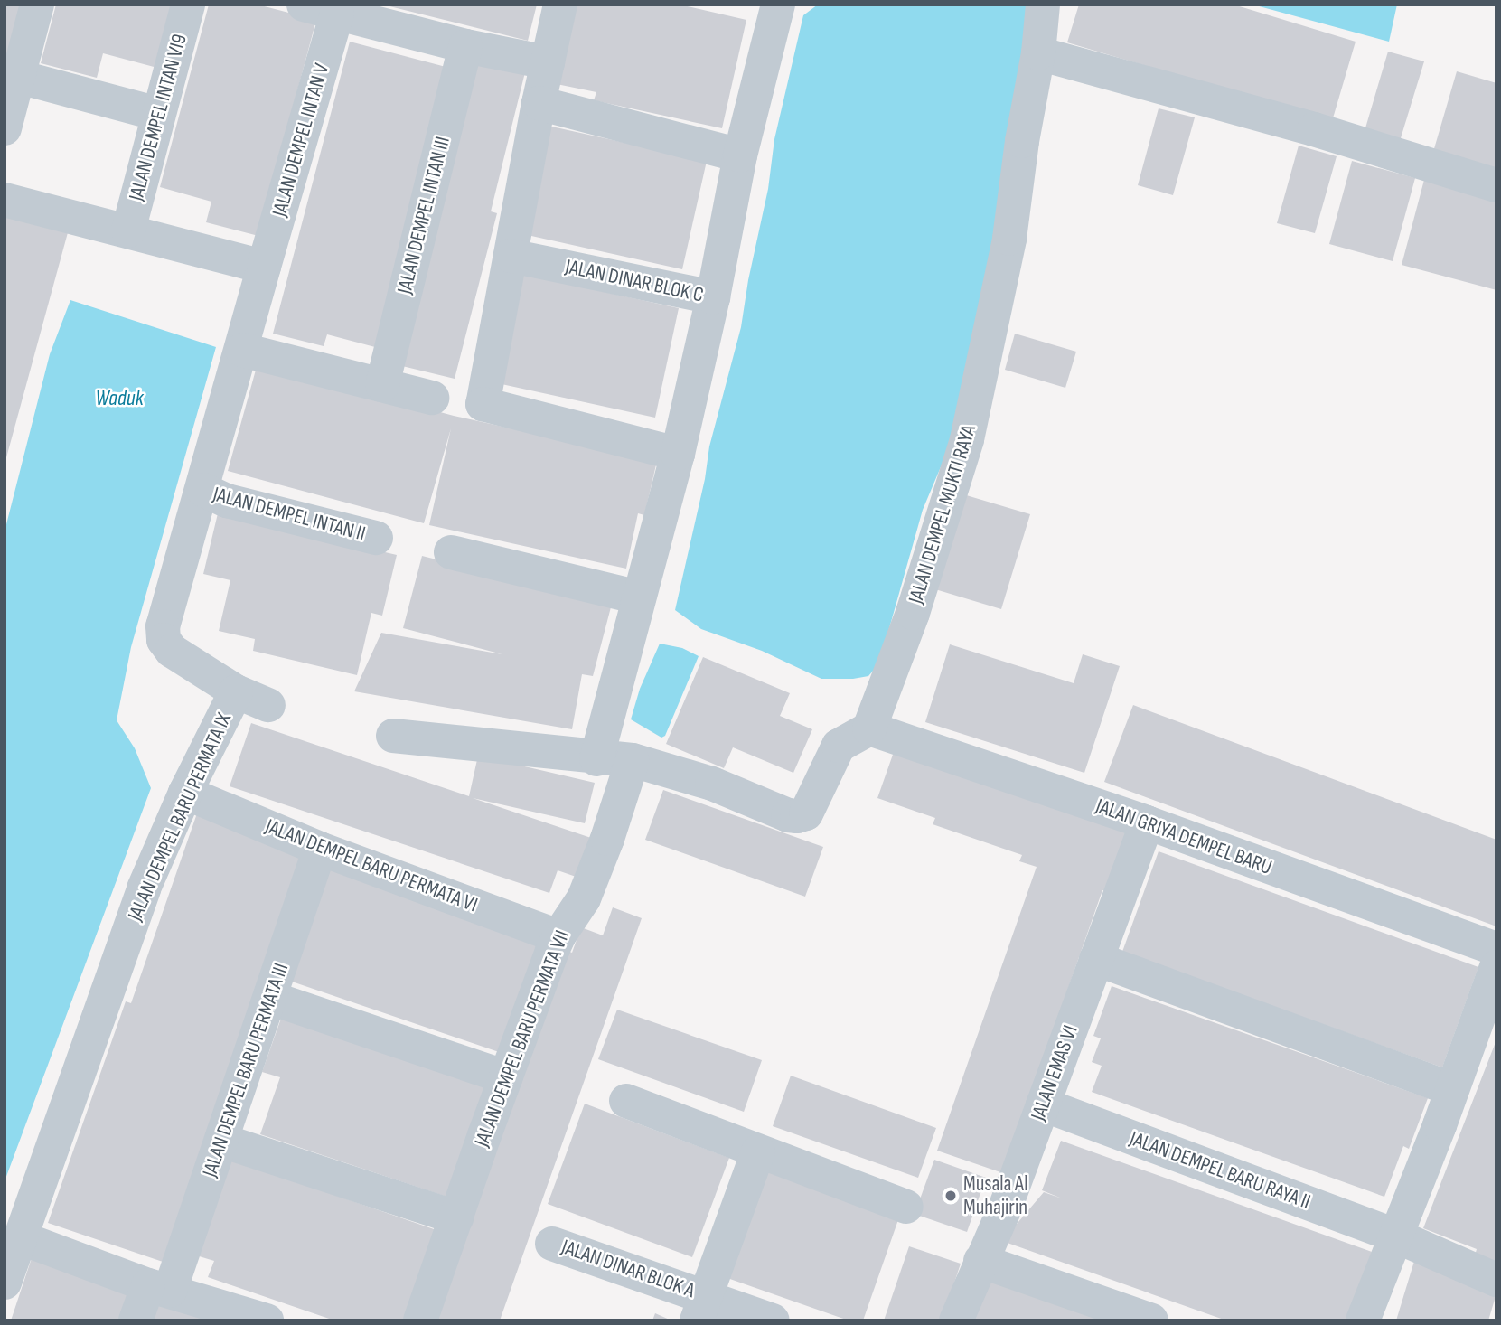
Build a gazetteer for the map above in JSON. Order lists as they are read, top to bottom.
{
  "streets": {
    "street": [
      "JALAN DEMPEL INTAN VI9",
      "JALAN DEMPEL INTAN V",
      "JALAN DEMPEL INTAN III",
      "JALAN DINAR BLOK C",
      "JALAN DEMPEL INTAN II",
      "JALAN DEMPEL MUKTI RAYA",
      "JALAN DEMPEL BARU PERMATA IX",
      "JALAN GRIYA DEMPEL BARU",
      "JALAN DEMPEL BARU PERMATA VI",
      "JALAN DEMPEL BARU PERMATA VII",
      "JALAN DEMPEL BARU PERMATA III",
      "JALAN EMAS VI",
      "JALAN DEMPEL BARU RAYA II",
      "JALAN DINAR BLOK A"
    ]
  },
  "crossings": [
    ["JALAN DEMPEL INTAN V", "JALAN DEMPEL INTAN II"],
    ["JALAN DEMPEL INTAN V", "JALAN DEMPEL BARU PERMATA IX"],
    ["JALAN DEMPEL INTAN II", "JALAN DEMPEL BARU PERMATA IX"],
    ["JALAN DEMPEL MUKTI RAYA", "JALAN GRIYA DEMPEL BARU"],
    ["JALAN DEMPEL BARU PERMATA IX", "JALAN DEMPEL BARU PERMATA VI"],
    ["JALAN GRIYA DEMPEL BARU", "JALAN EMAS VI"],
    ["JALAN DEMPEL BARU PERMATA VI", "JALAN DEMPEL BARU PERMATA VII"],
    ["JALAN DEMPEL BARU PERMATA VI", "JALAN DEMPEL BARU PERMATA III"],
    ["JALAN EMAS VI", "JALAN DEMPEL BARU RAYA II"]
  ],
  "water": ["Waduk"],
  "places": ["Musala Al Muhajirin"]
}
